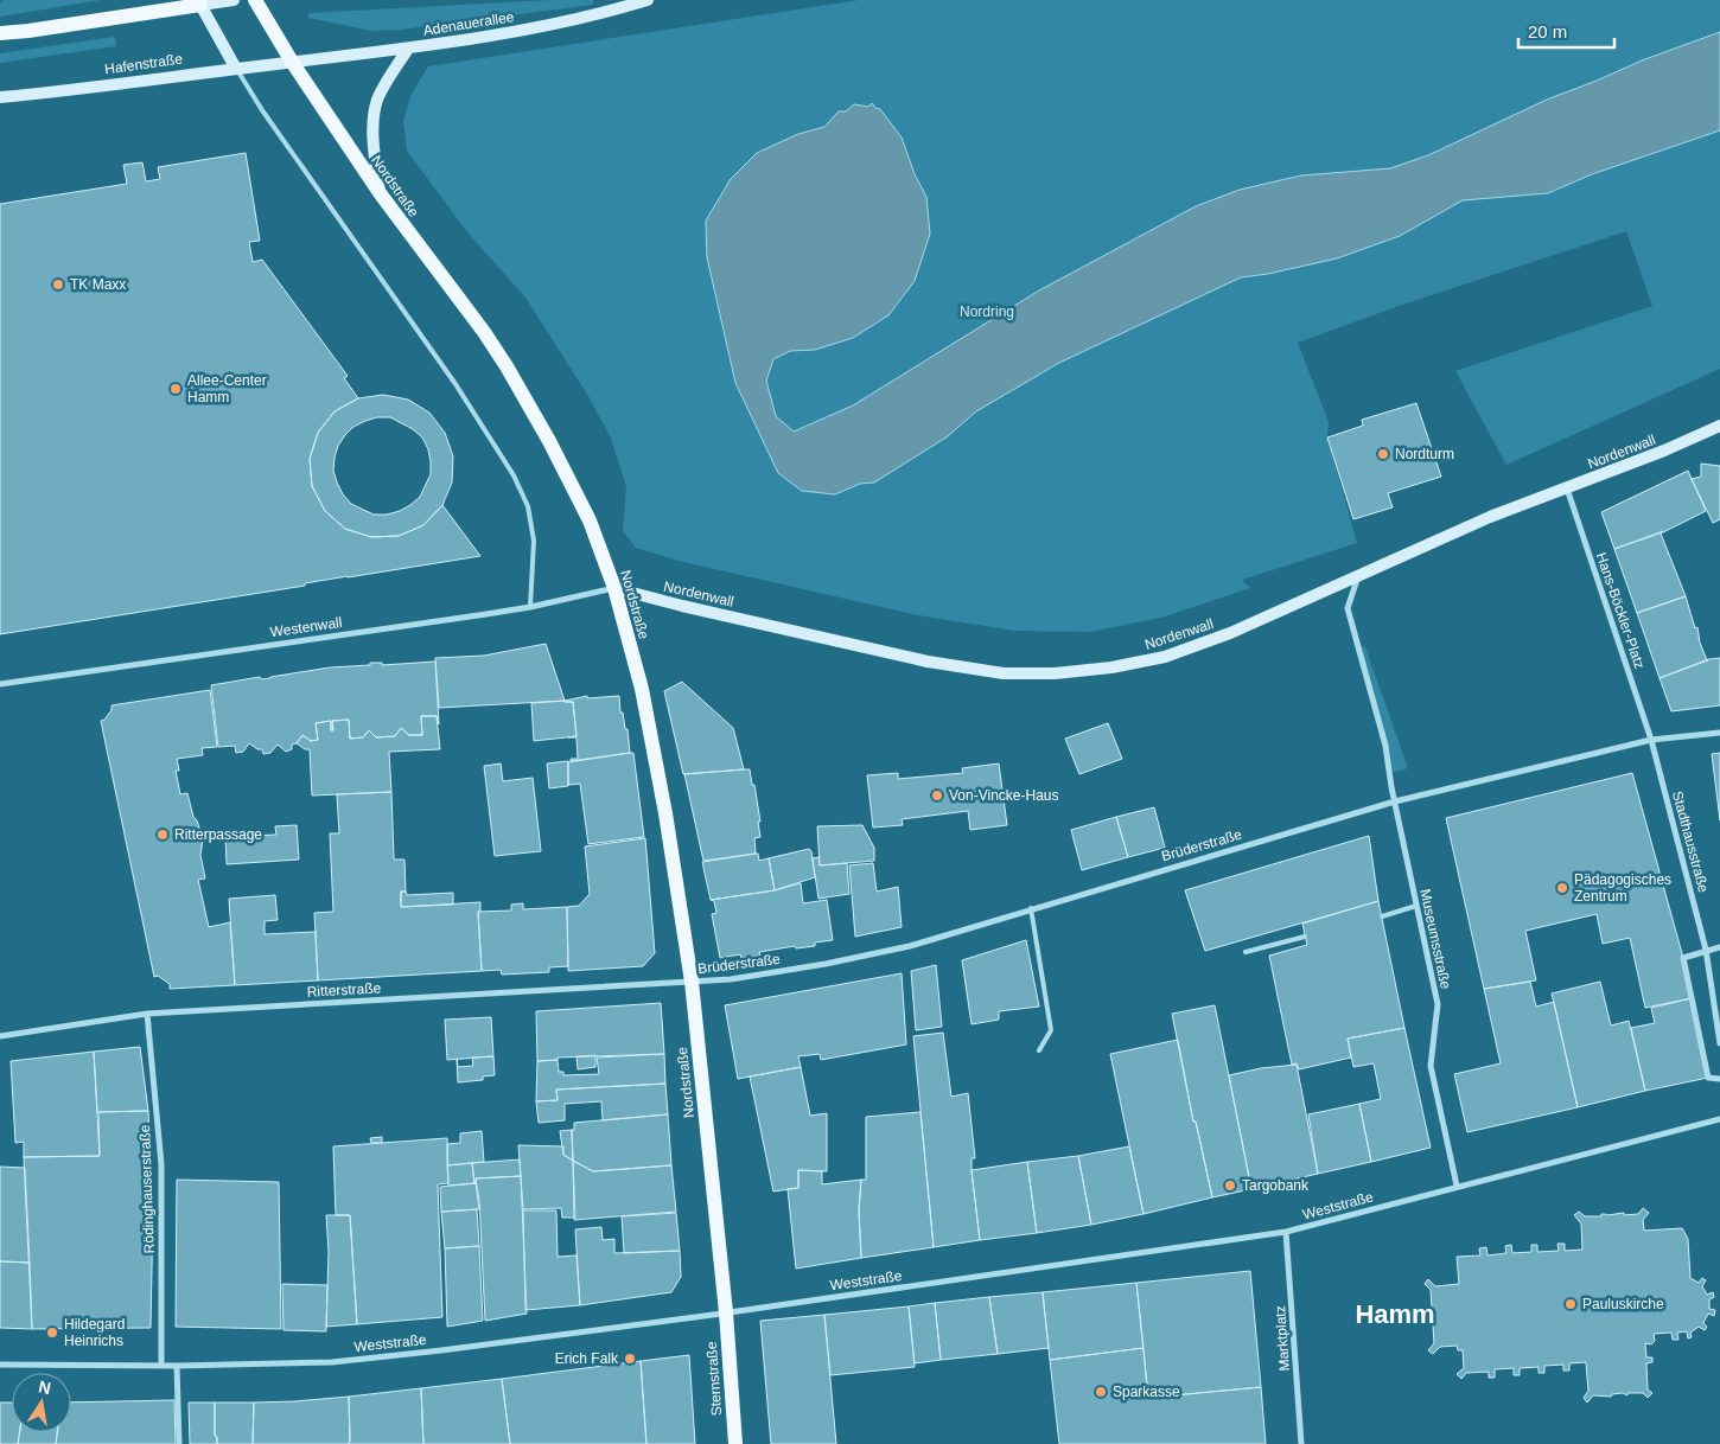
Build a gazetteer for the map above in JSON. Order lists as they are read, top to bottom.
{
  "streets": {
    "main road": [
      "Adenauerallee",
      "Hafenstraße",
      "Nordstraße",
      "Nordenwall",
      "Sternstraße"
    ],
    "street": [
      "Hans-Böckler-Platz",
      "Westenwall",
      "Stadthausstraße",
      "Brüderstraße",
      "Museumsstraße",
      "Ritterstraße",
      "Rödinghauserstraße",
      "Weststraße",
      "Marktplatz"
    ]
  },
  "crossings": [
    ["Adenauerallee", "Hafenstraße"],
    ["Adenauerallee", "Nordstraße"],
    ["Hafenstraße", "Nordstraße"],
    ["Nordstraße", "Nordenwall"],
    ["Nordstraße", "Westenwall"],
    ["Nordstraße", "Brüderstraße"],
    ["Nordstraße", "Ritterstraße"],
    ["Nordstraße", "Weststraße"],
    ["Nordstraße", "Sternstraße"],
    ["Nordenwall", "Hans-Böckler-Platz"],
    ["Nordenwall", "Westenwall"],
    ["Hans-Böckler-Platz", "Stadthausstraße"],
    ["Hans-Böckler-Platz", "Brüderstraße"],
    ["Stadthausstraße", "Brüderstraße"],
    ["Brüderstraße", "Museumsstraße"],
    ["Brüderstraße", "Ritterstraße"],
    ["Museumsstraße", "Weststraße"],
    ["Ritterstraße", "Rödinghauserstraße"],
    ["Rödinghauserstraße", "Weststraße"],
    ["Weststraße", "Marktplatz"],
    ["Weststraße", "Sternstraße"]
  ],
  "districts": ["Hamm"],
  "parks": ["Nordring"],
  "places": [
    "TK Maxx",
    "Allee-Center Hamm",
    "Nordturm",
    "Von-Vincke-Haus",
    "Ritterpassage",
    "Pädagogisches Zentrum",
    "Targobank",
    "Pauluskirche",
    "Hildegard Heinrichs",
    "Erich Falk",
    "Sparkasse"
  ],
  "scale_bar": "20 m",
  "north": "top"
}
